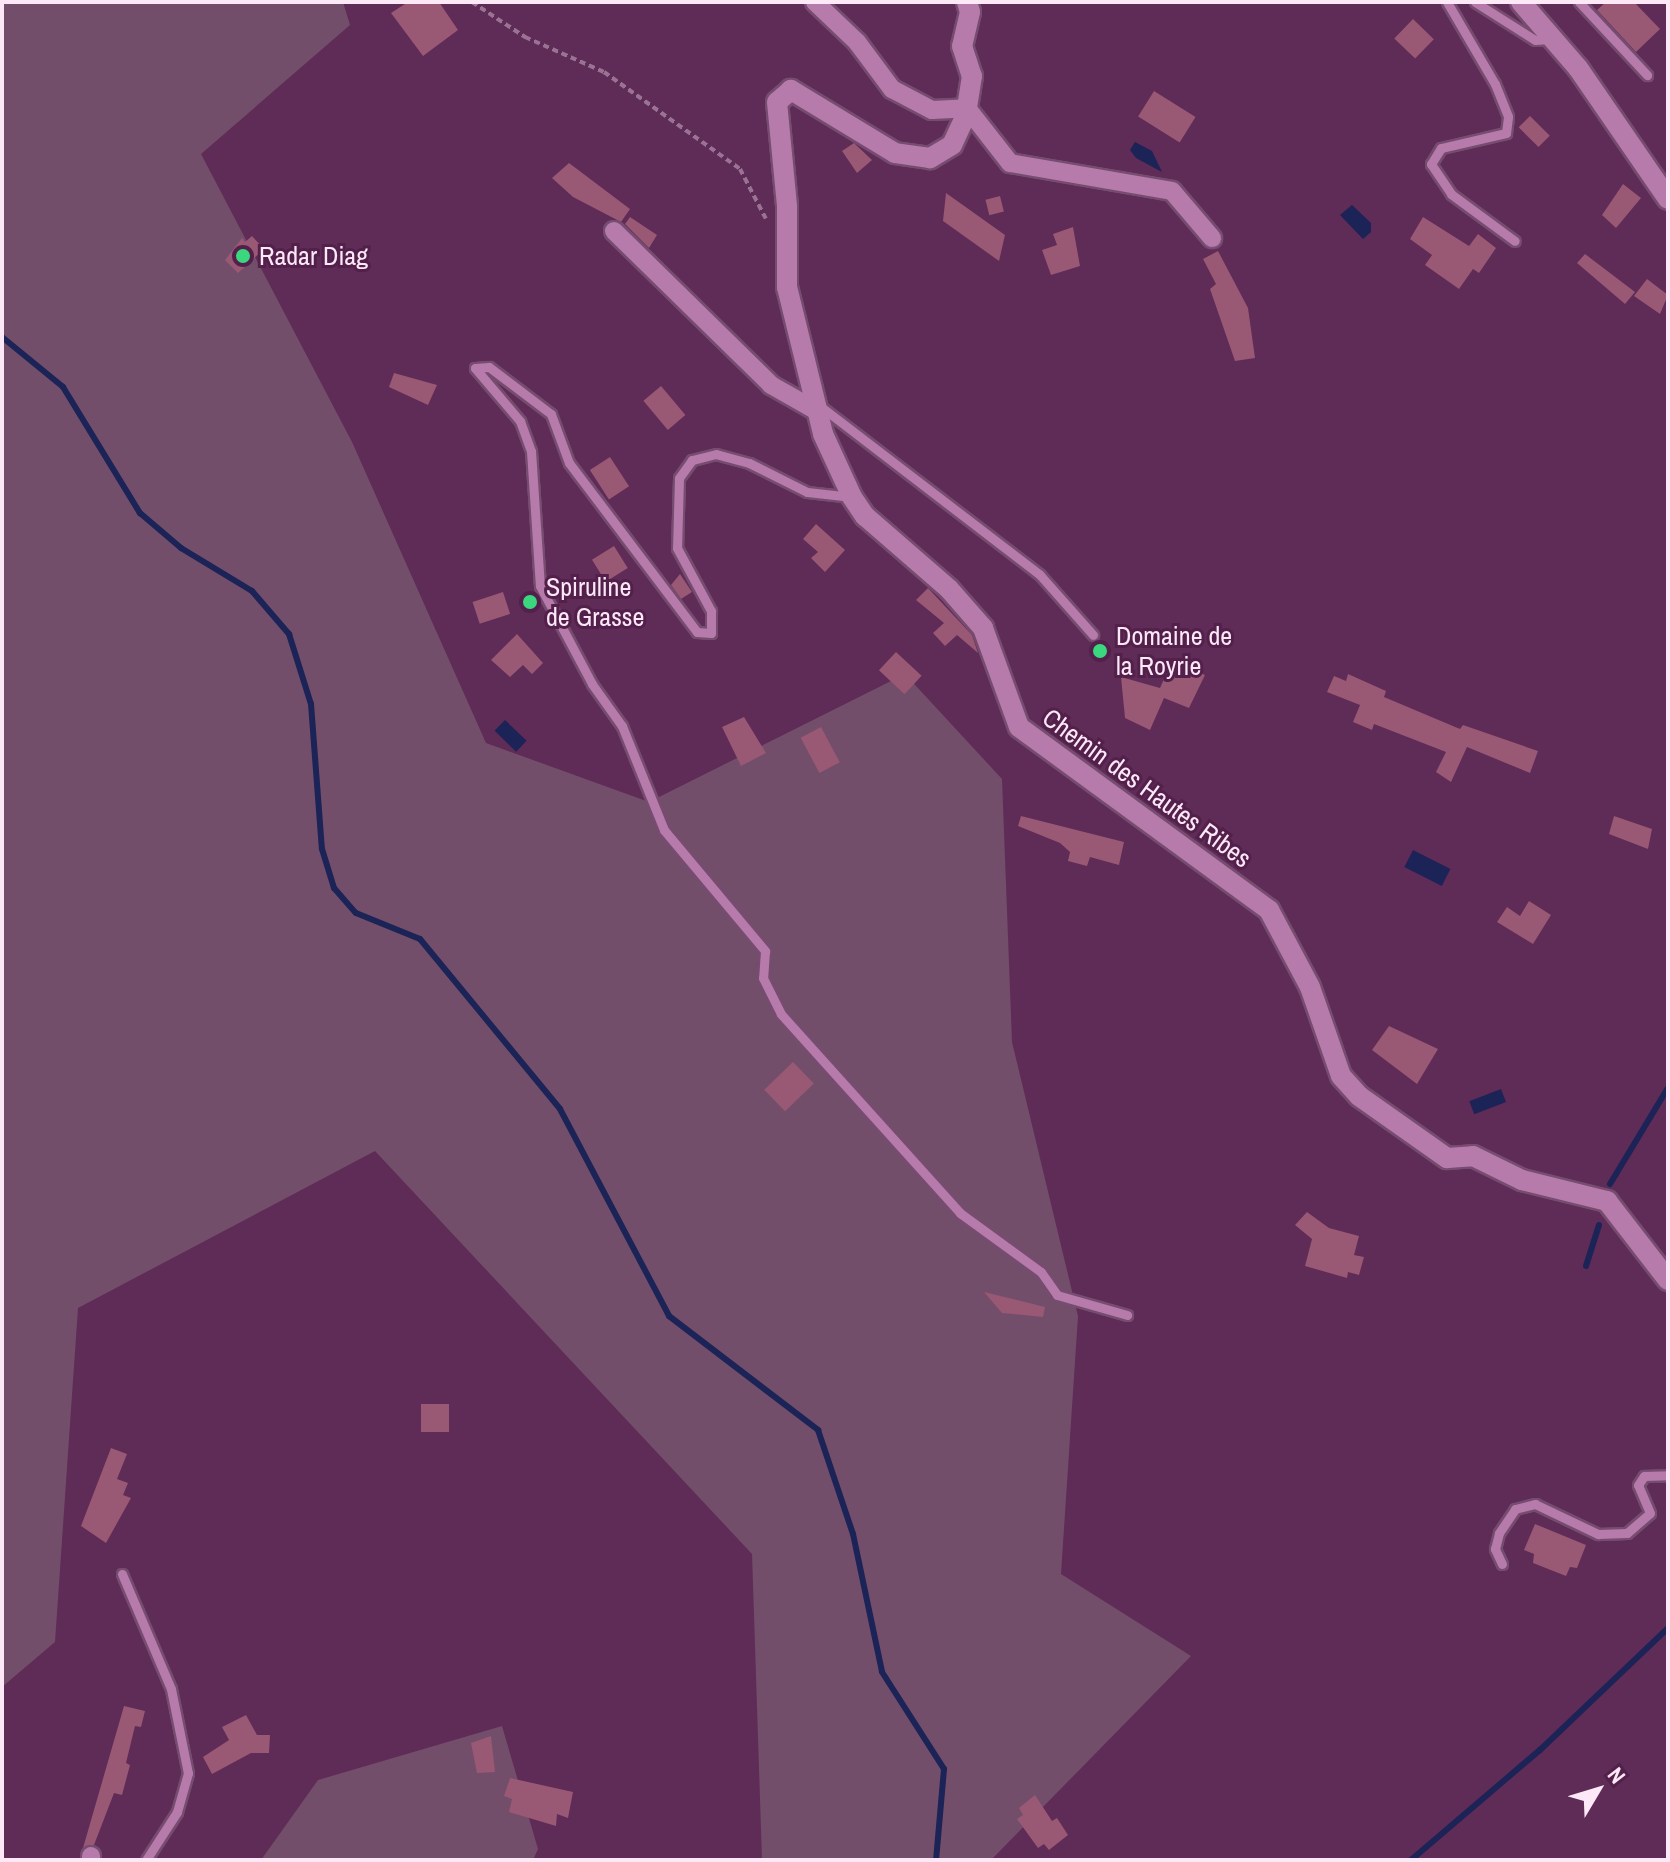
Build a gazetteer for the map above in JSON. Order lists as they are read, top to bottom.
{
  "streets": {
    "street": ["Chemin des Hautes Ribes"]
  },
  "places": ["Radar Diag", "Spiruline de Grasse", "Domaine de la Royrie"],
  "north": "top right"
}
